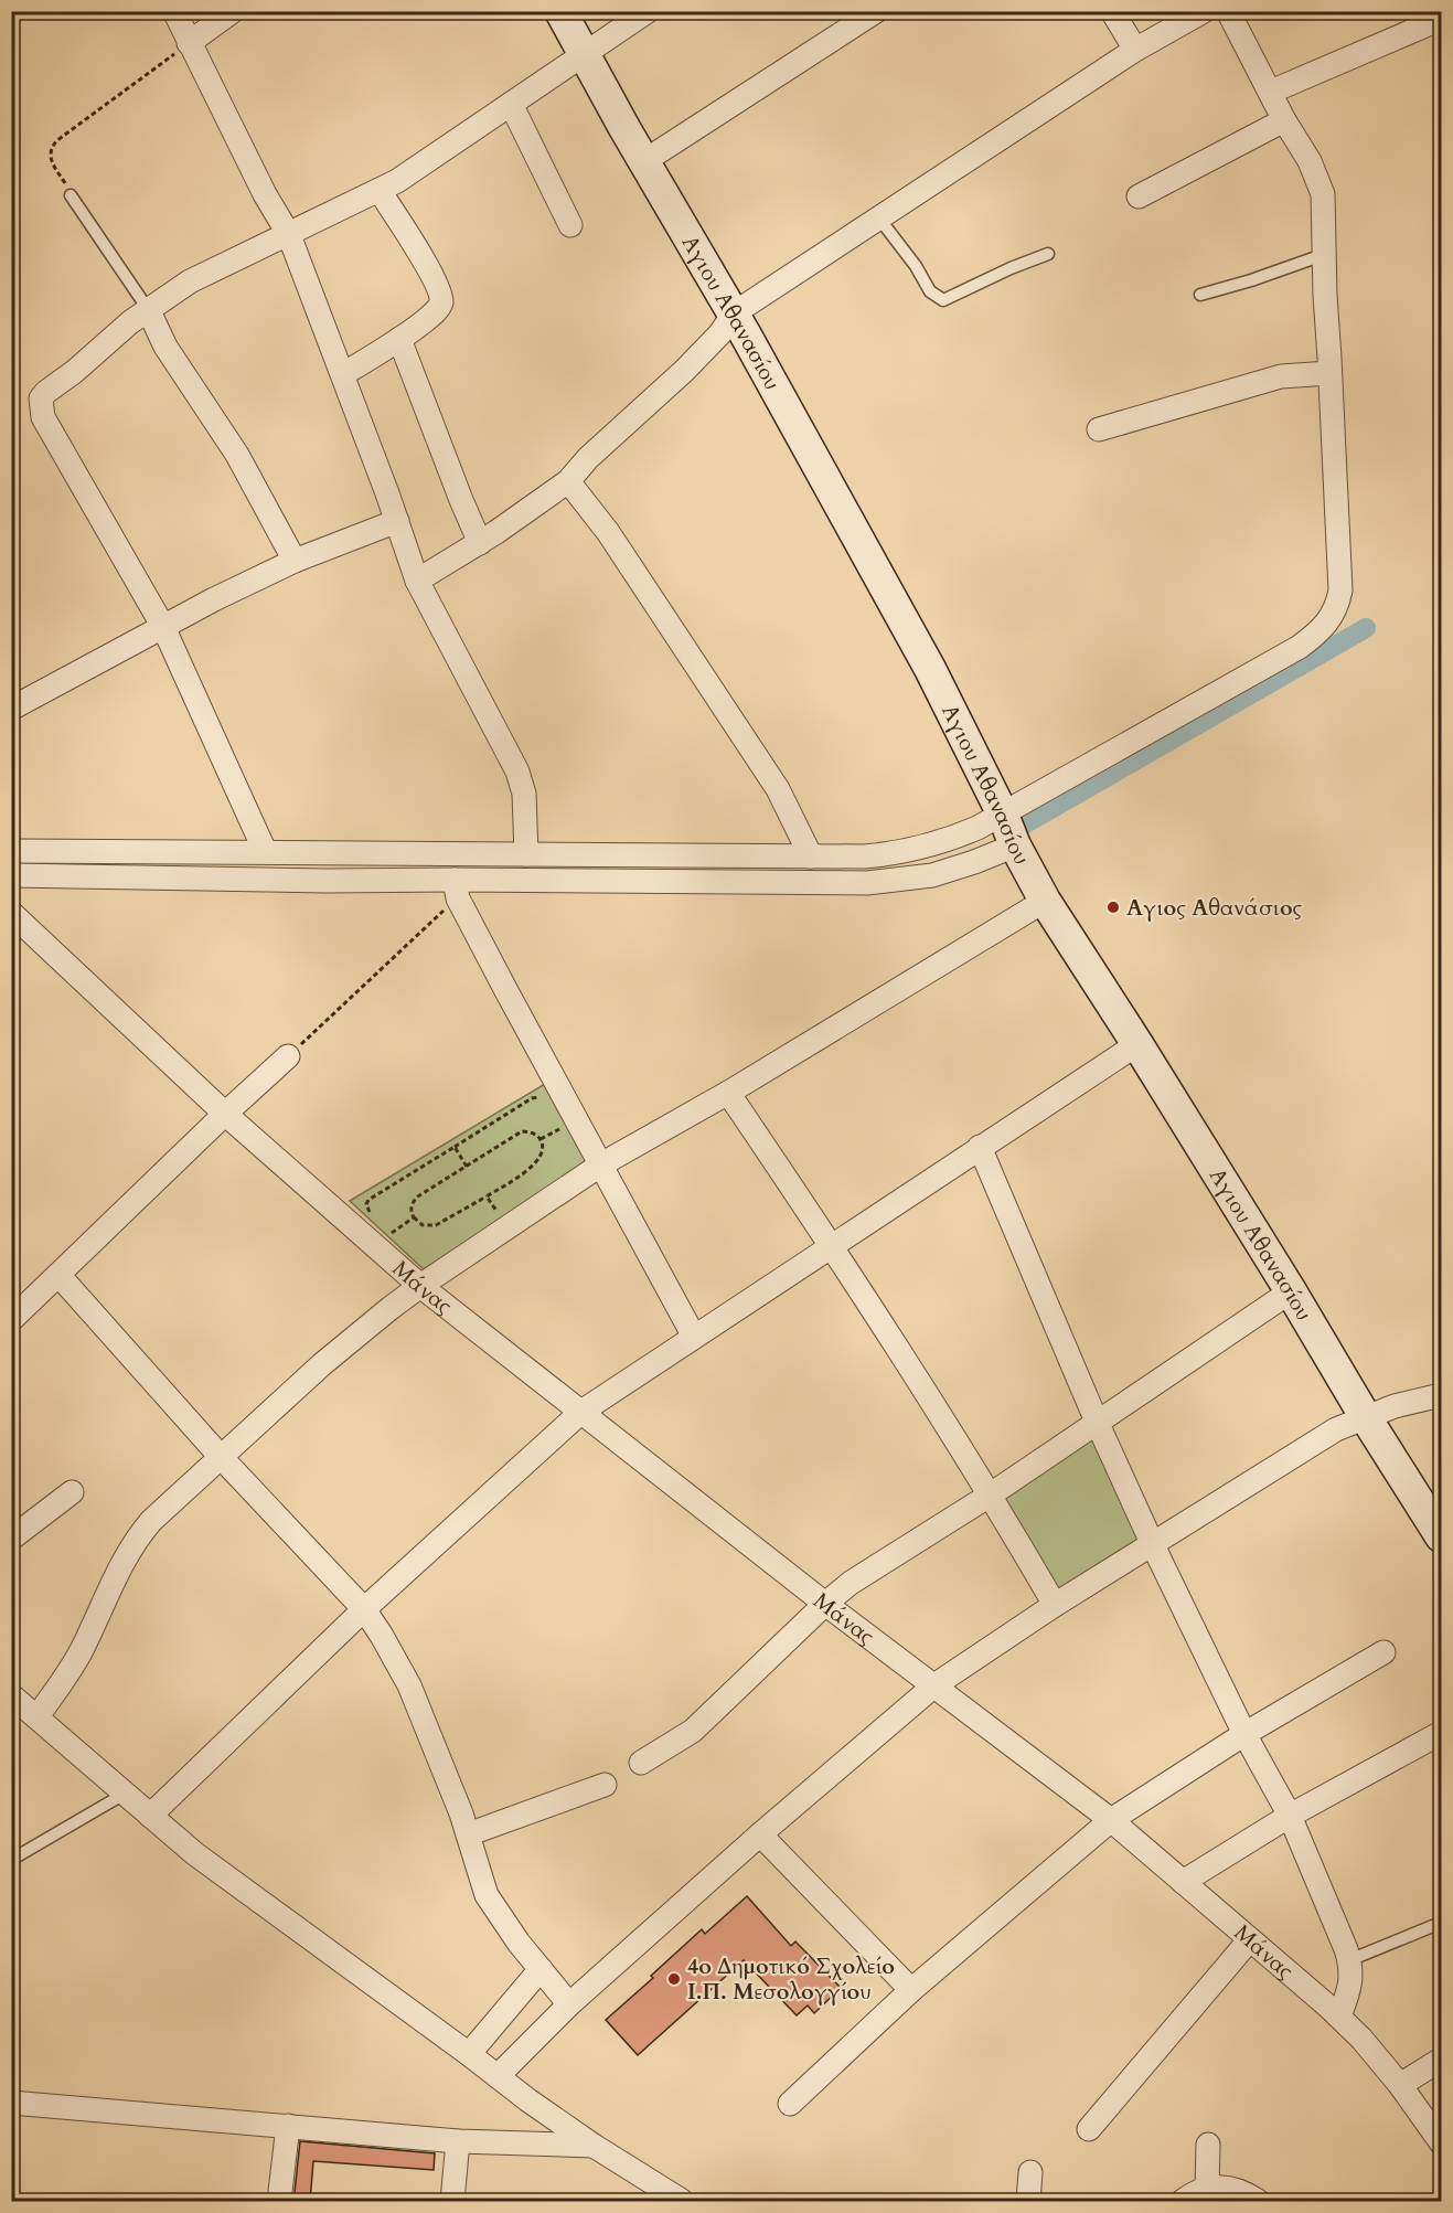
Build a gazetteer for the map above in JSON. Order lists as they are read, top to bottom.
{
  "streets": {
    "main road": ["Αγιου Αθανασίου"],
    "street": ["Μάνας"]
  },
  "places": ["Αγιος Αθανάσιος", "4ο Δημοτικό Σχολείο Ι.Π. Μεσολογγίου"]
}
